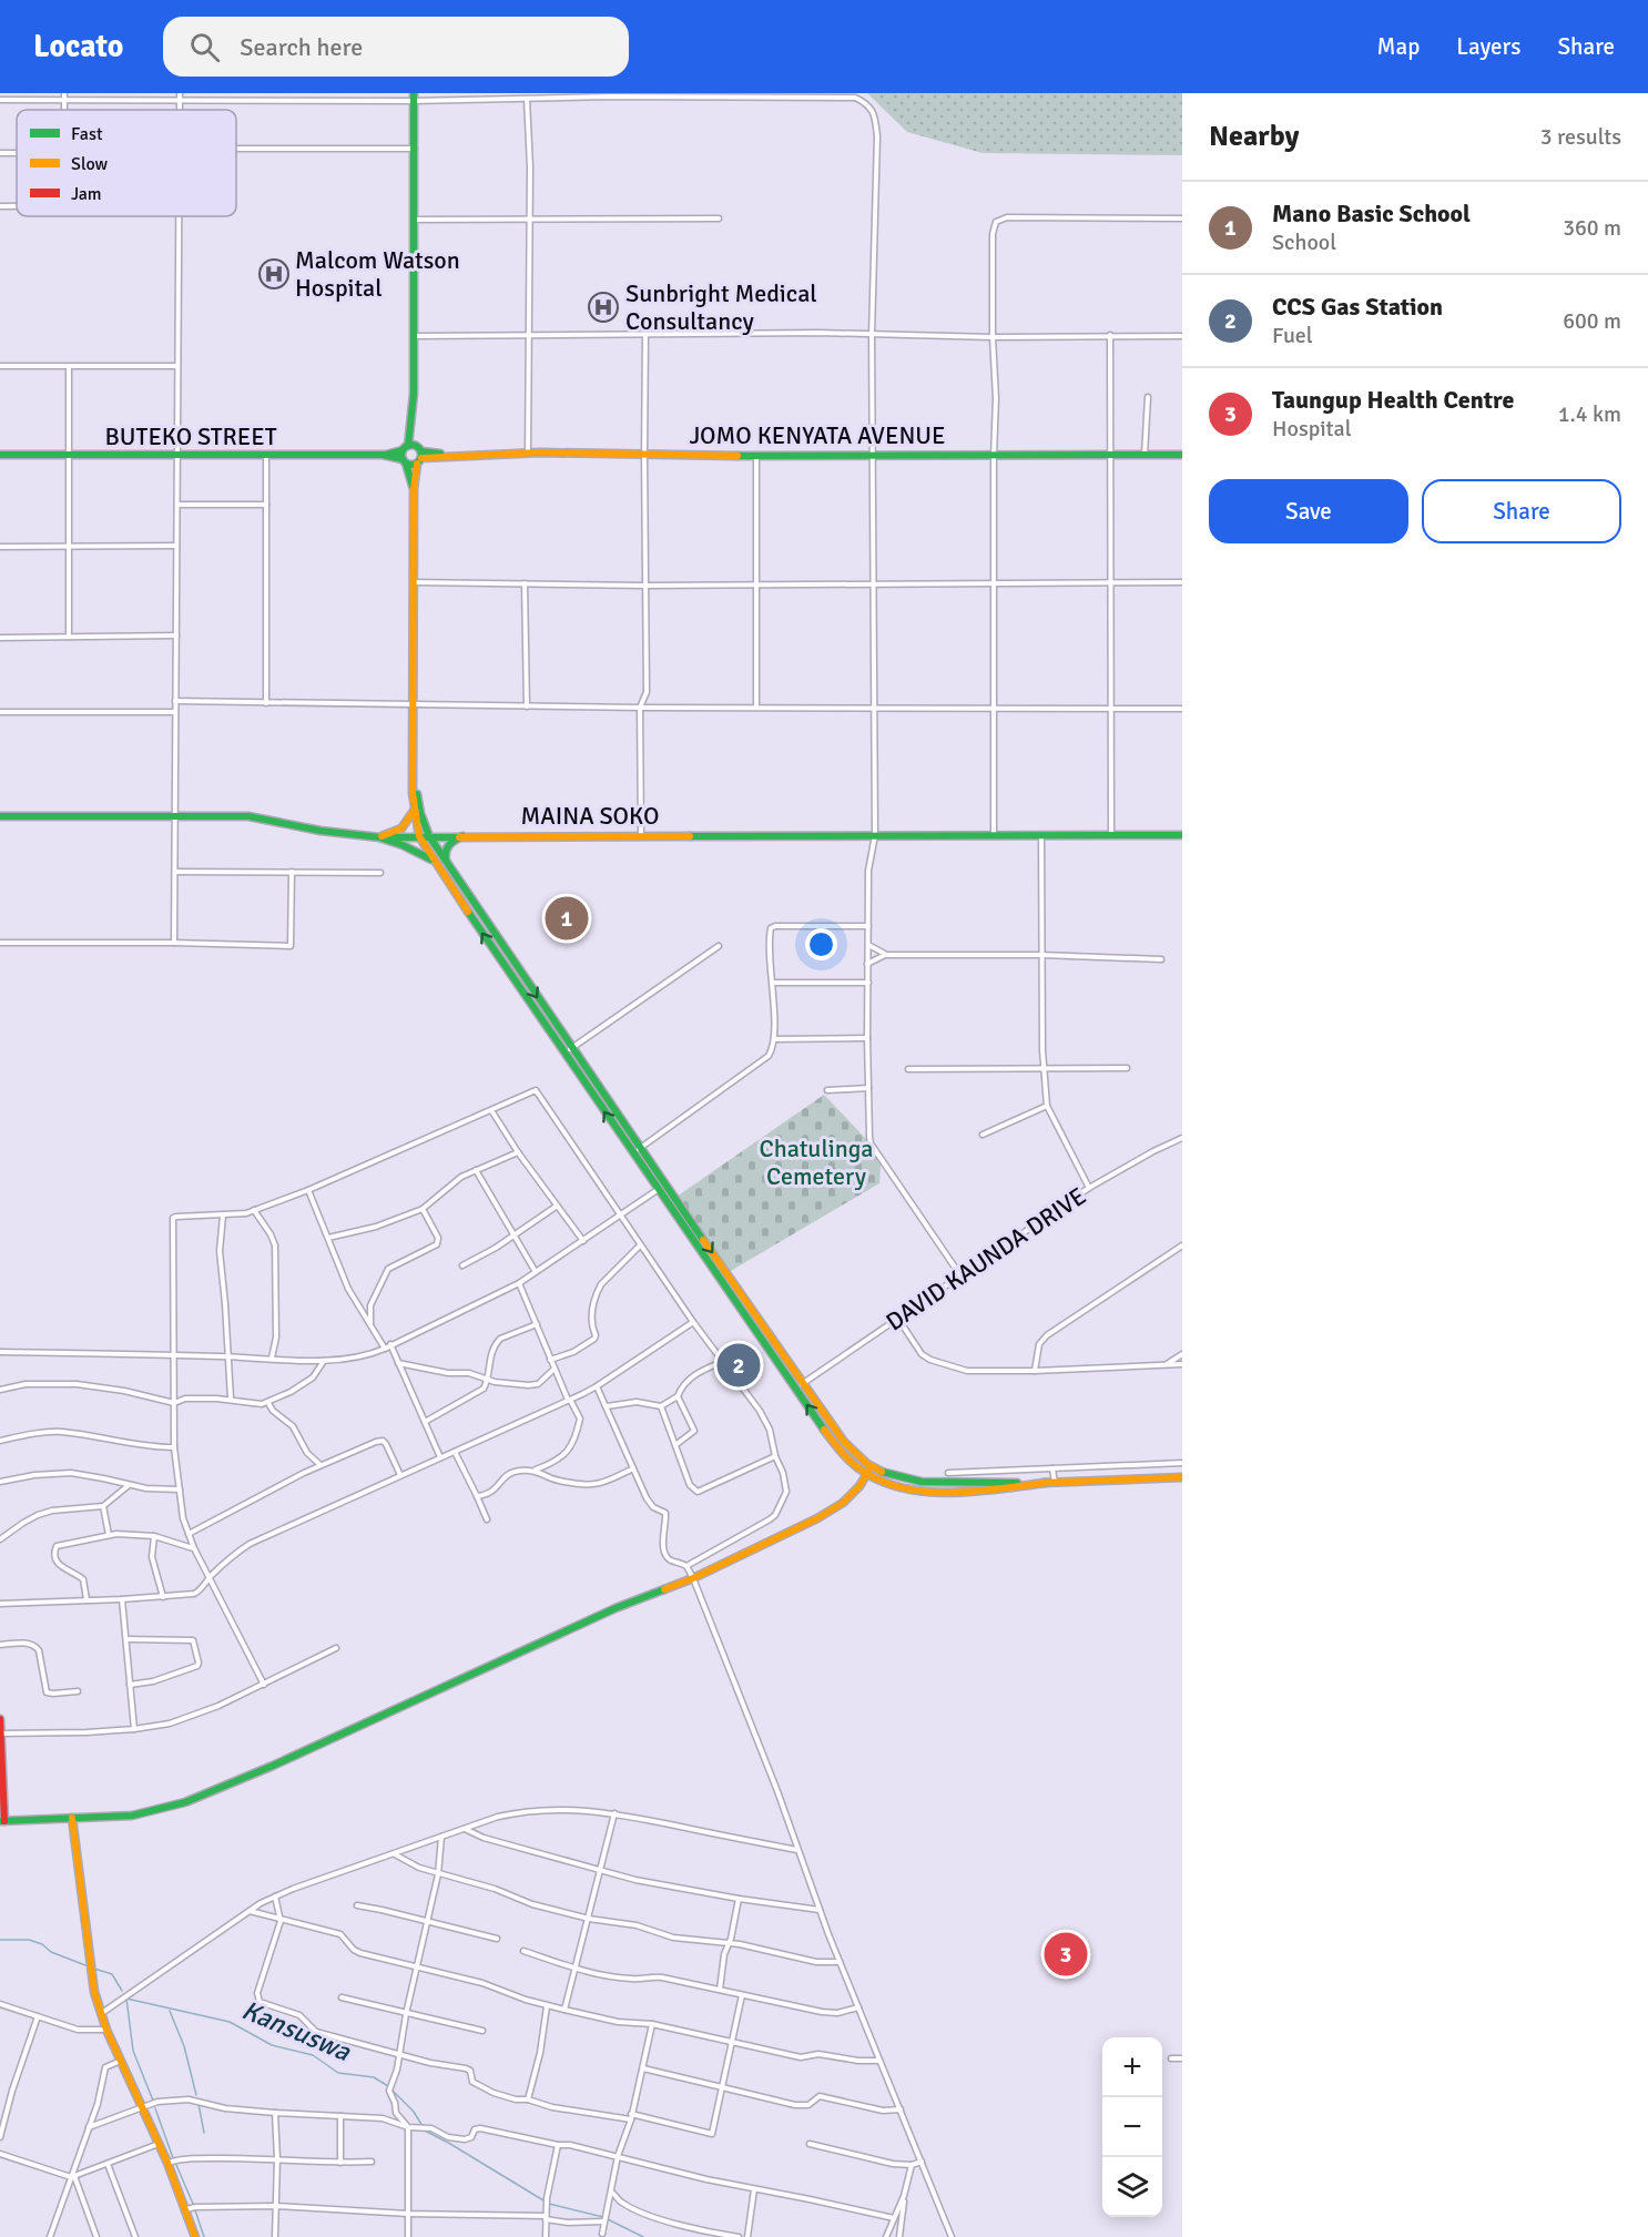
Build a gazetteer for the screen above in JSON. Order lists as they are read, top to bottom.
{
  "streets": {
    "main road": ["JOMO KENYATA AVENUE", "BUTEKO STREET", "MAINA SOKO"],
    "street": ["DAVID KAUNDA DRIVE"]
  },
  "crossings": [
    ["JOMO KENYATA AVENUE", "BUTEKO STREET"]
  ],
  "water": ["Kansuswa"],
  "parks": ["Chatulinga Cemetery"],
  "places": {
    "hospital": ["Malcom Watson Hospital", "Sunbright Medical Consultancy"]
  },
  "legend": ["Fast", "Slow", "Jam"],
  "page": {
    "header": "Locato",
    "search": "Search here",
    "nav": ["Map", "Layers", "Share"],
    "heading": ["Nearby", "3 results"],
    "list": [
      {
        "mark": "1",
        "name": "Mano Basic School",
        "note": "School",
        "value": "360 m"
      },
      {
        "mark": "2",
        "name": "CCS Gas Station",
        "note": "Fuel",
        "value": "600 m"
      },
      {
        "mark": "3",
        "name": "Taungup Health Centre",
        "note": "Hospital",
        "value": "1.4 km"
      }
    ],
    "buttons": ["Save", "Share"],
    "pins": ["1", "2", "3"],
    "map_buttons": ["+", "−"]
  }
}
